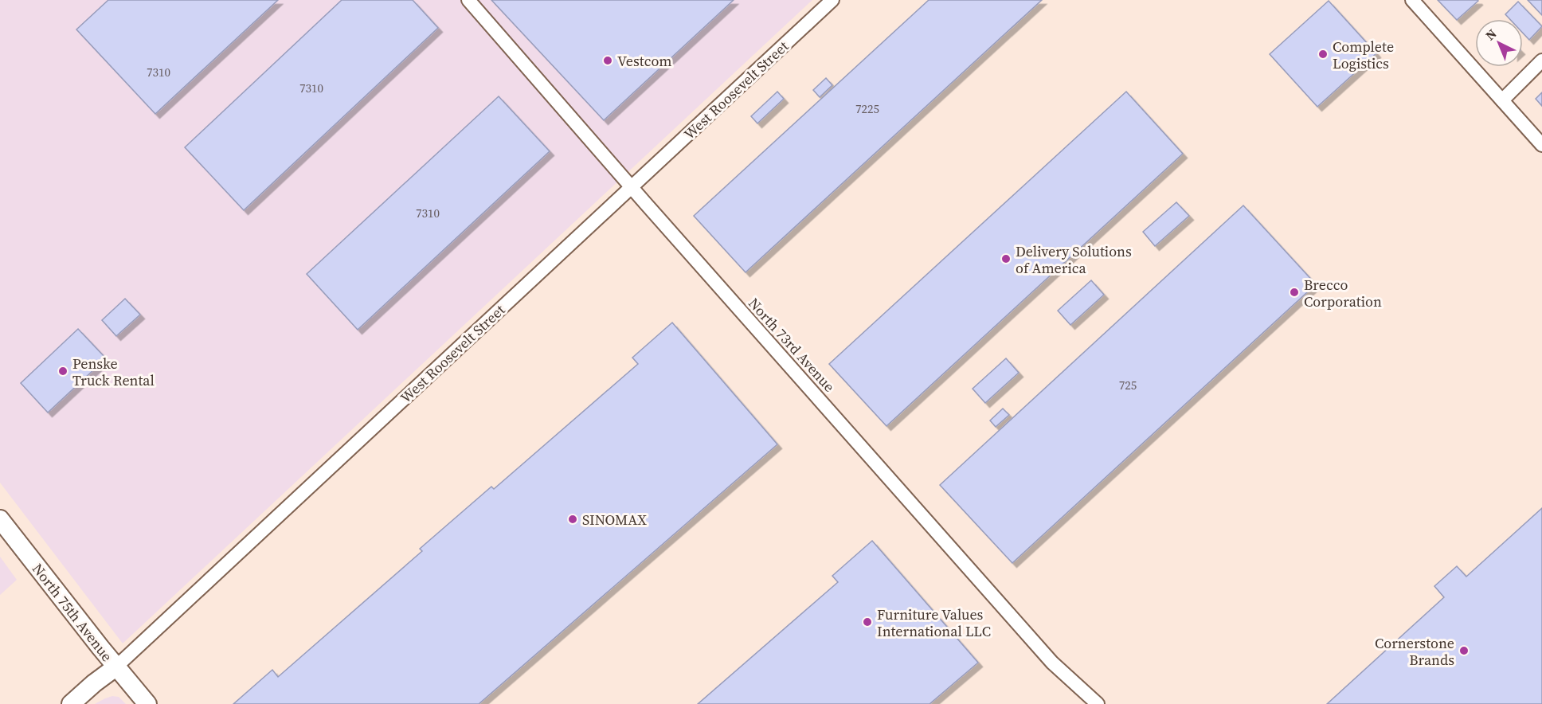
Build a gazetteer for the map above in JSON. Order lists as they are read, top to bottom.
{
  "streets": {
    "main road": ["West Roosevelt Street", "North 75th Avenue"],
    "street": ["North 73rd Avenue"]
  },
  "crossings": [
    ["West Roosevelt Street", "North 73rd Avenue"],
    ["West Roosevelt Street", "North 75th Avenue"]
  ],
  "places": [
    "Complete Logistics",
    "Vestcom",
    "Delivery Solutions of America",
    "Brecco Corporation",
    "Penske Truck Rental",
    "SINOMAX",
    "Furniture Values International LLC",
    "Cornerstone Brands"
  ],
  "house_numbers": [
    "7310",
    "7310",
    "7225",
    "7310",
    "725"
  ],
  "north": "top left"
}
